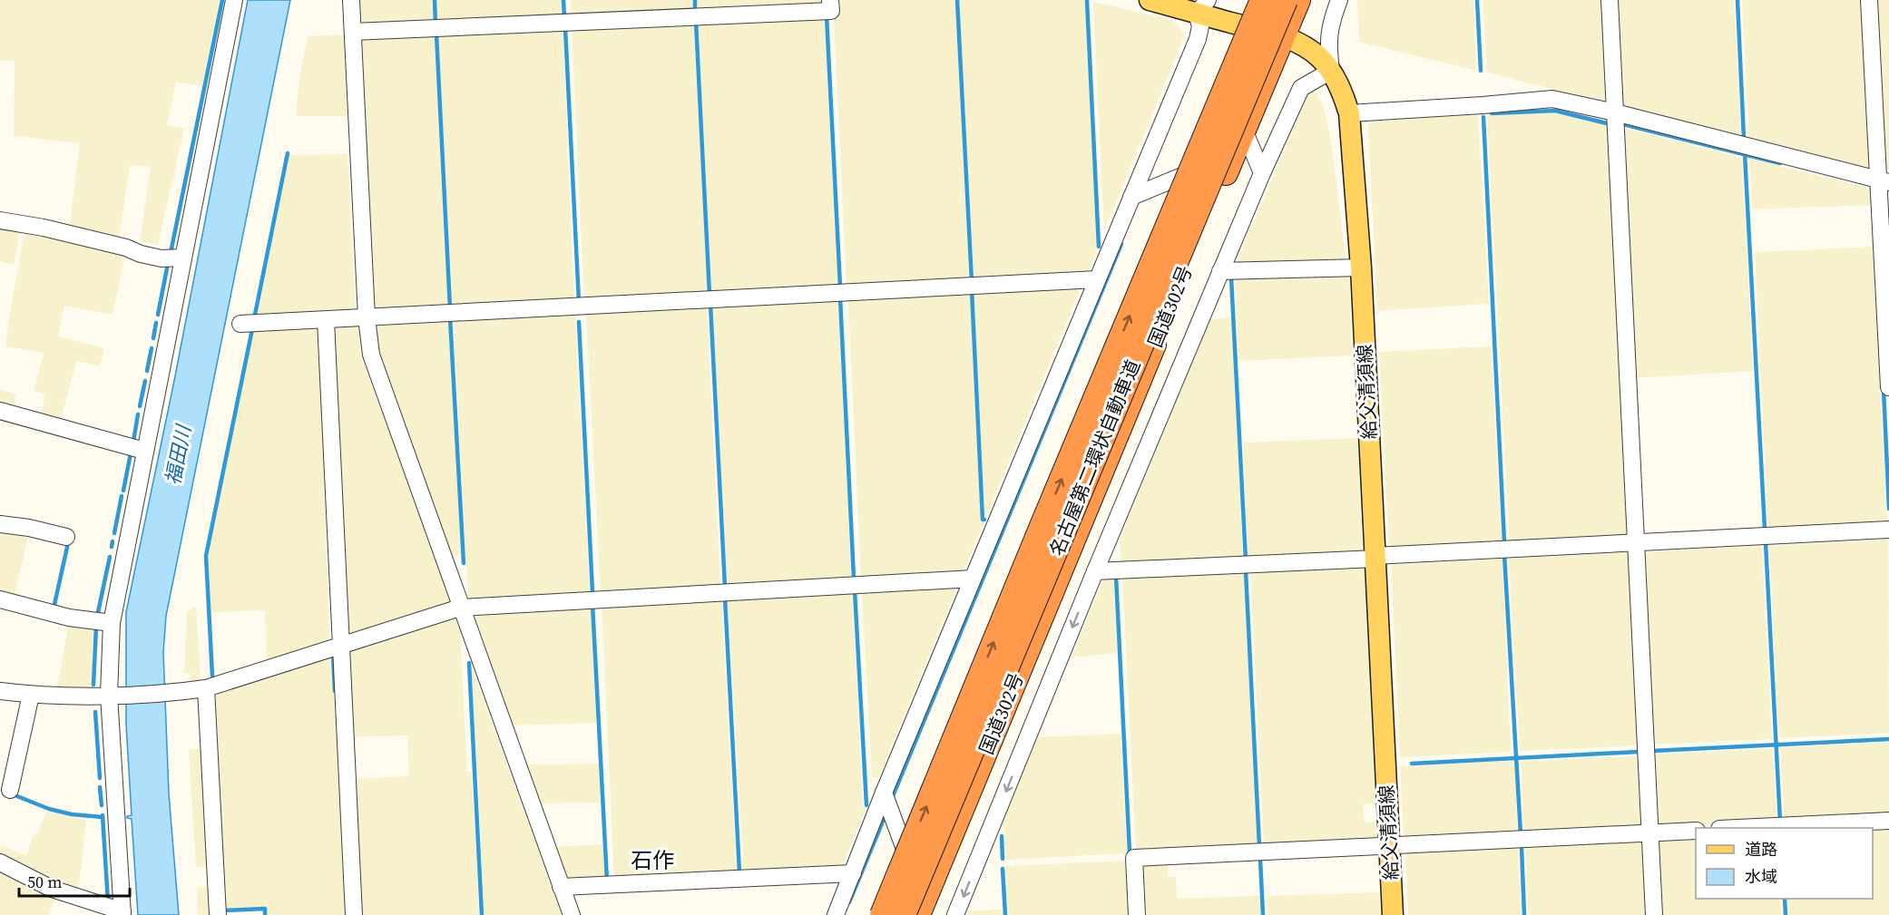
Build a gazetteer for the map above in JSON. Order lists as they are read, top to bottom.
{
  "streets": {
    "highway": ["国道302号", "名古屋第二環状自動車道"],
    "main road": ["給父清須線"]
  },
  "crossings": [
    ["国道302号", "給父清須線"]
  ],
  "districts": ["石作"],
  "water": ["福田川"],
  "legend": ["道路", "水域"],
  "scale_bar": "50 m"
}
